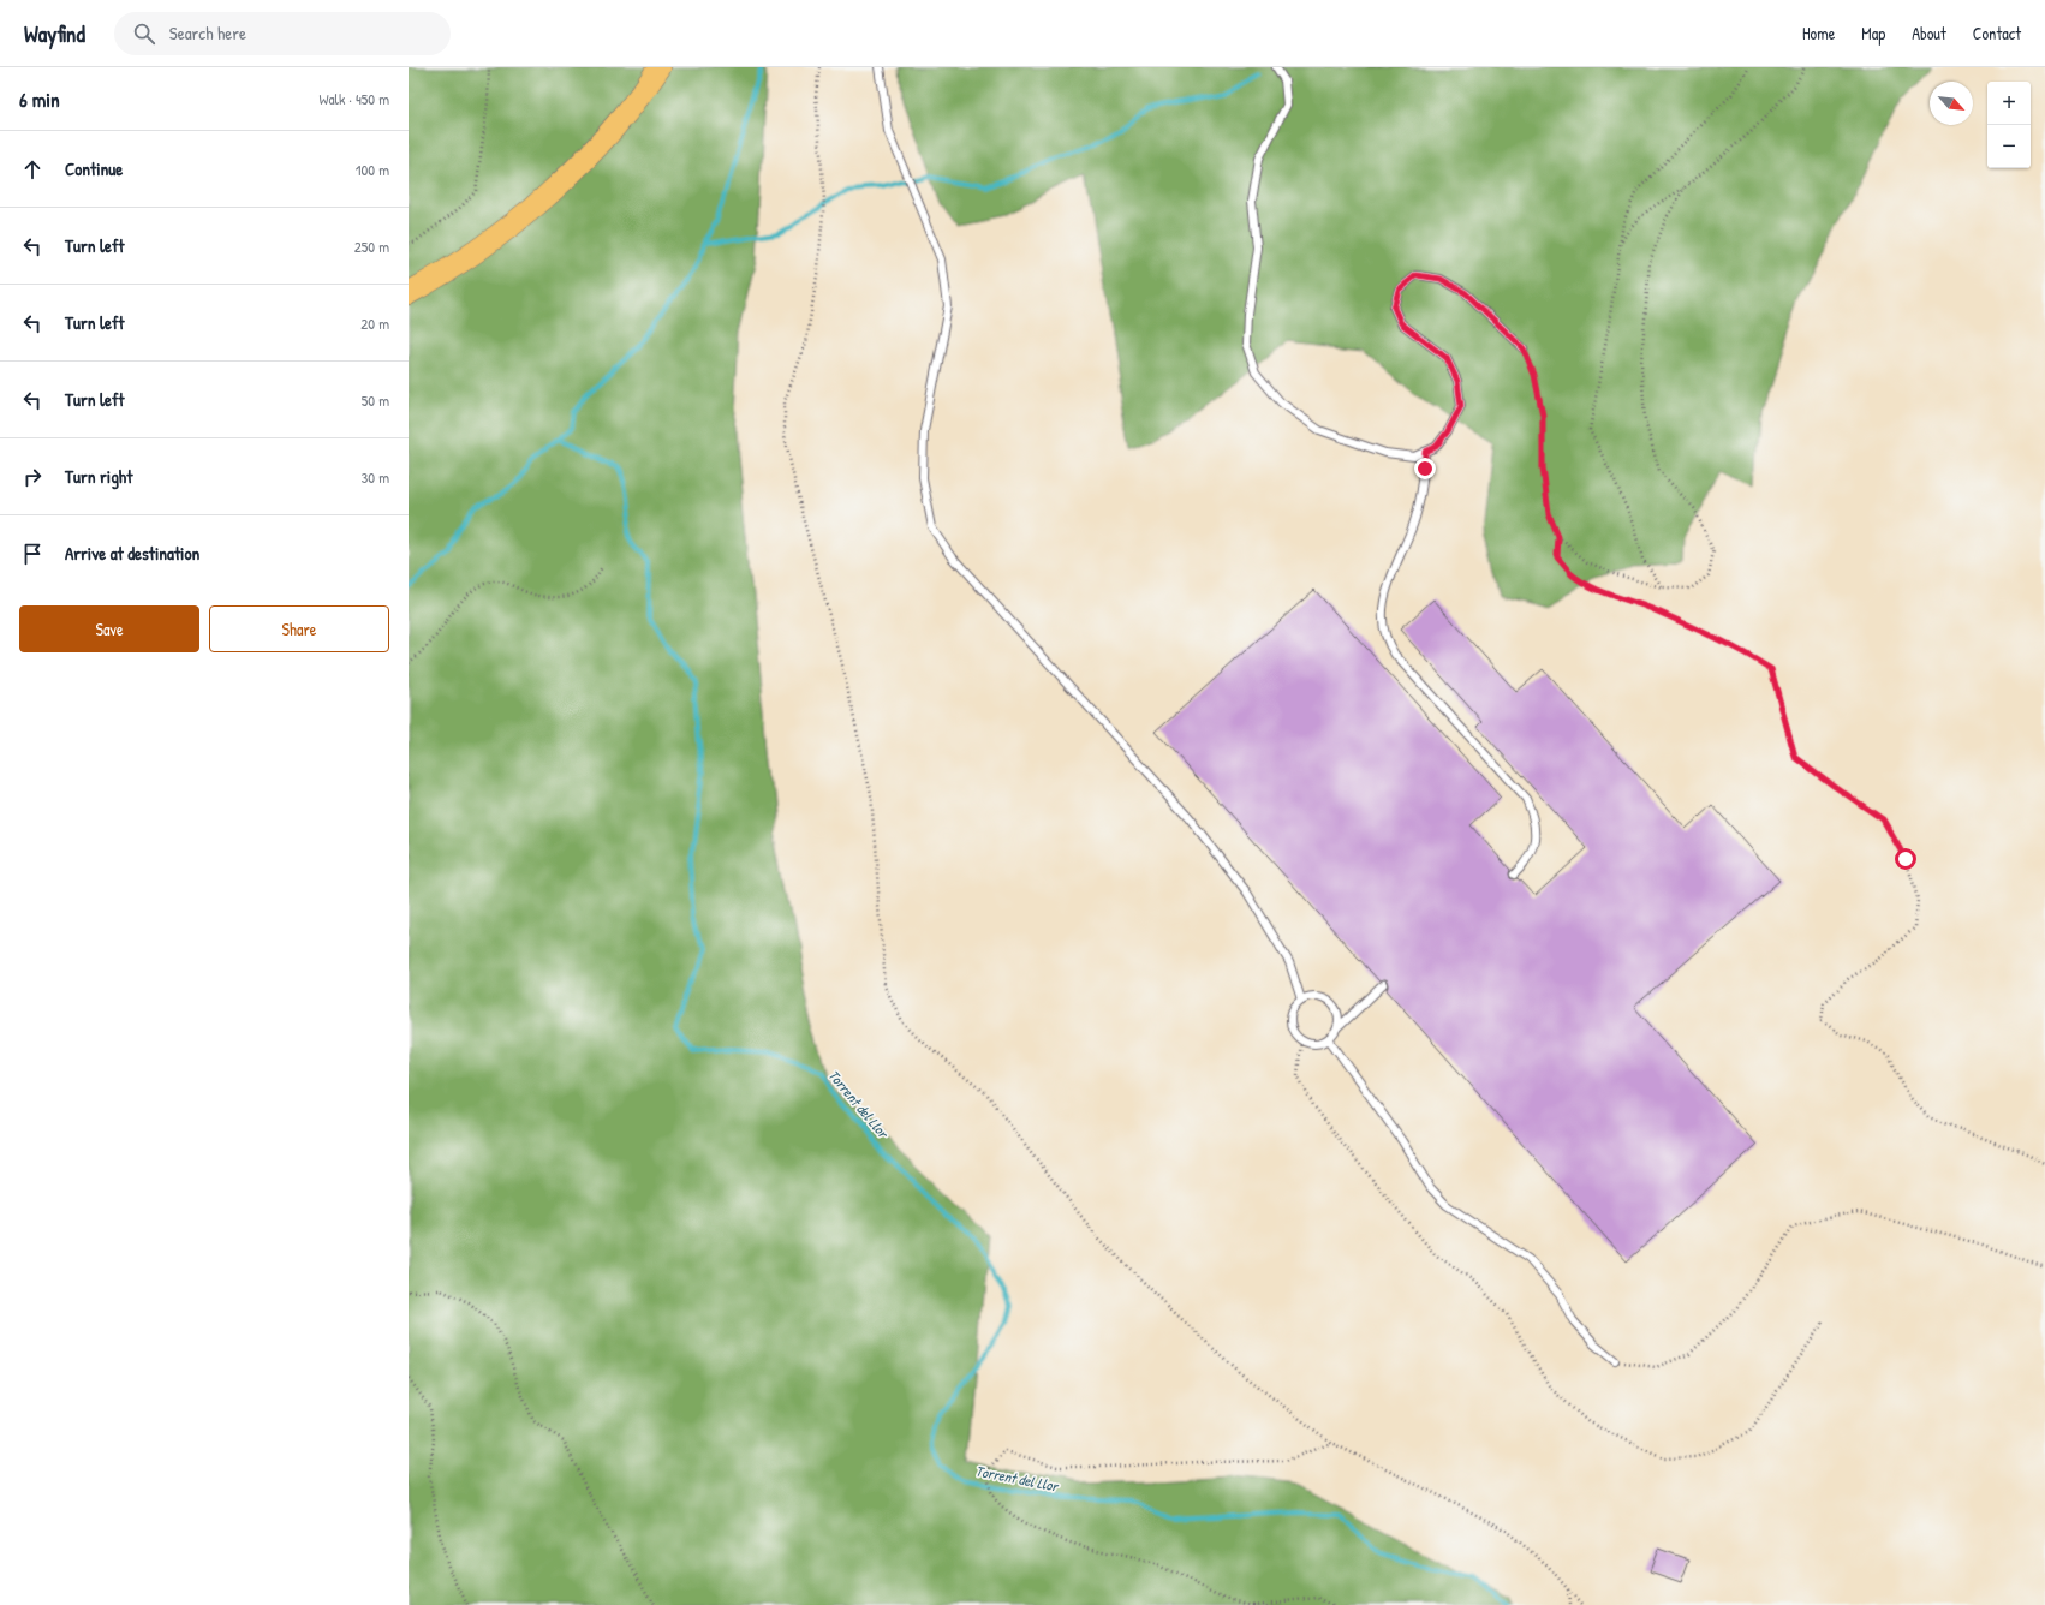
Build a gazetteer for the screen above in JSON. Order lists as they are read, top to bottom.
{
  "water": ["Torrent del Llor"],
  "north": "bottom right",
  "page": {
    "header": "Wayfind",
    "search": "Search here",
    "nav": [
      "Home",
      "Map",
      "About",
      "Contact"
    ],
    "heading": ["6 min", "Walk · 450 m"],
    "map_buttons": ["+", "−"],
    "list": [
      ["Continue", "100 m"],
      ["Turn left", "250 m"],
      ["Turn left", "20 m"],
      ["Turn left", "50 m"],
      ["Turn right", "30 m"],
      "Arrive at destination"
    ],
    "buttons": ["Save", "Share"]
  }
}
